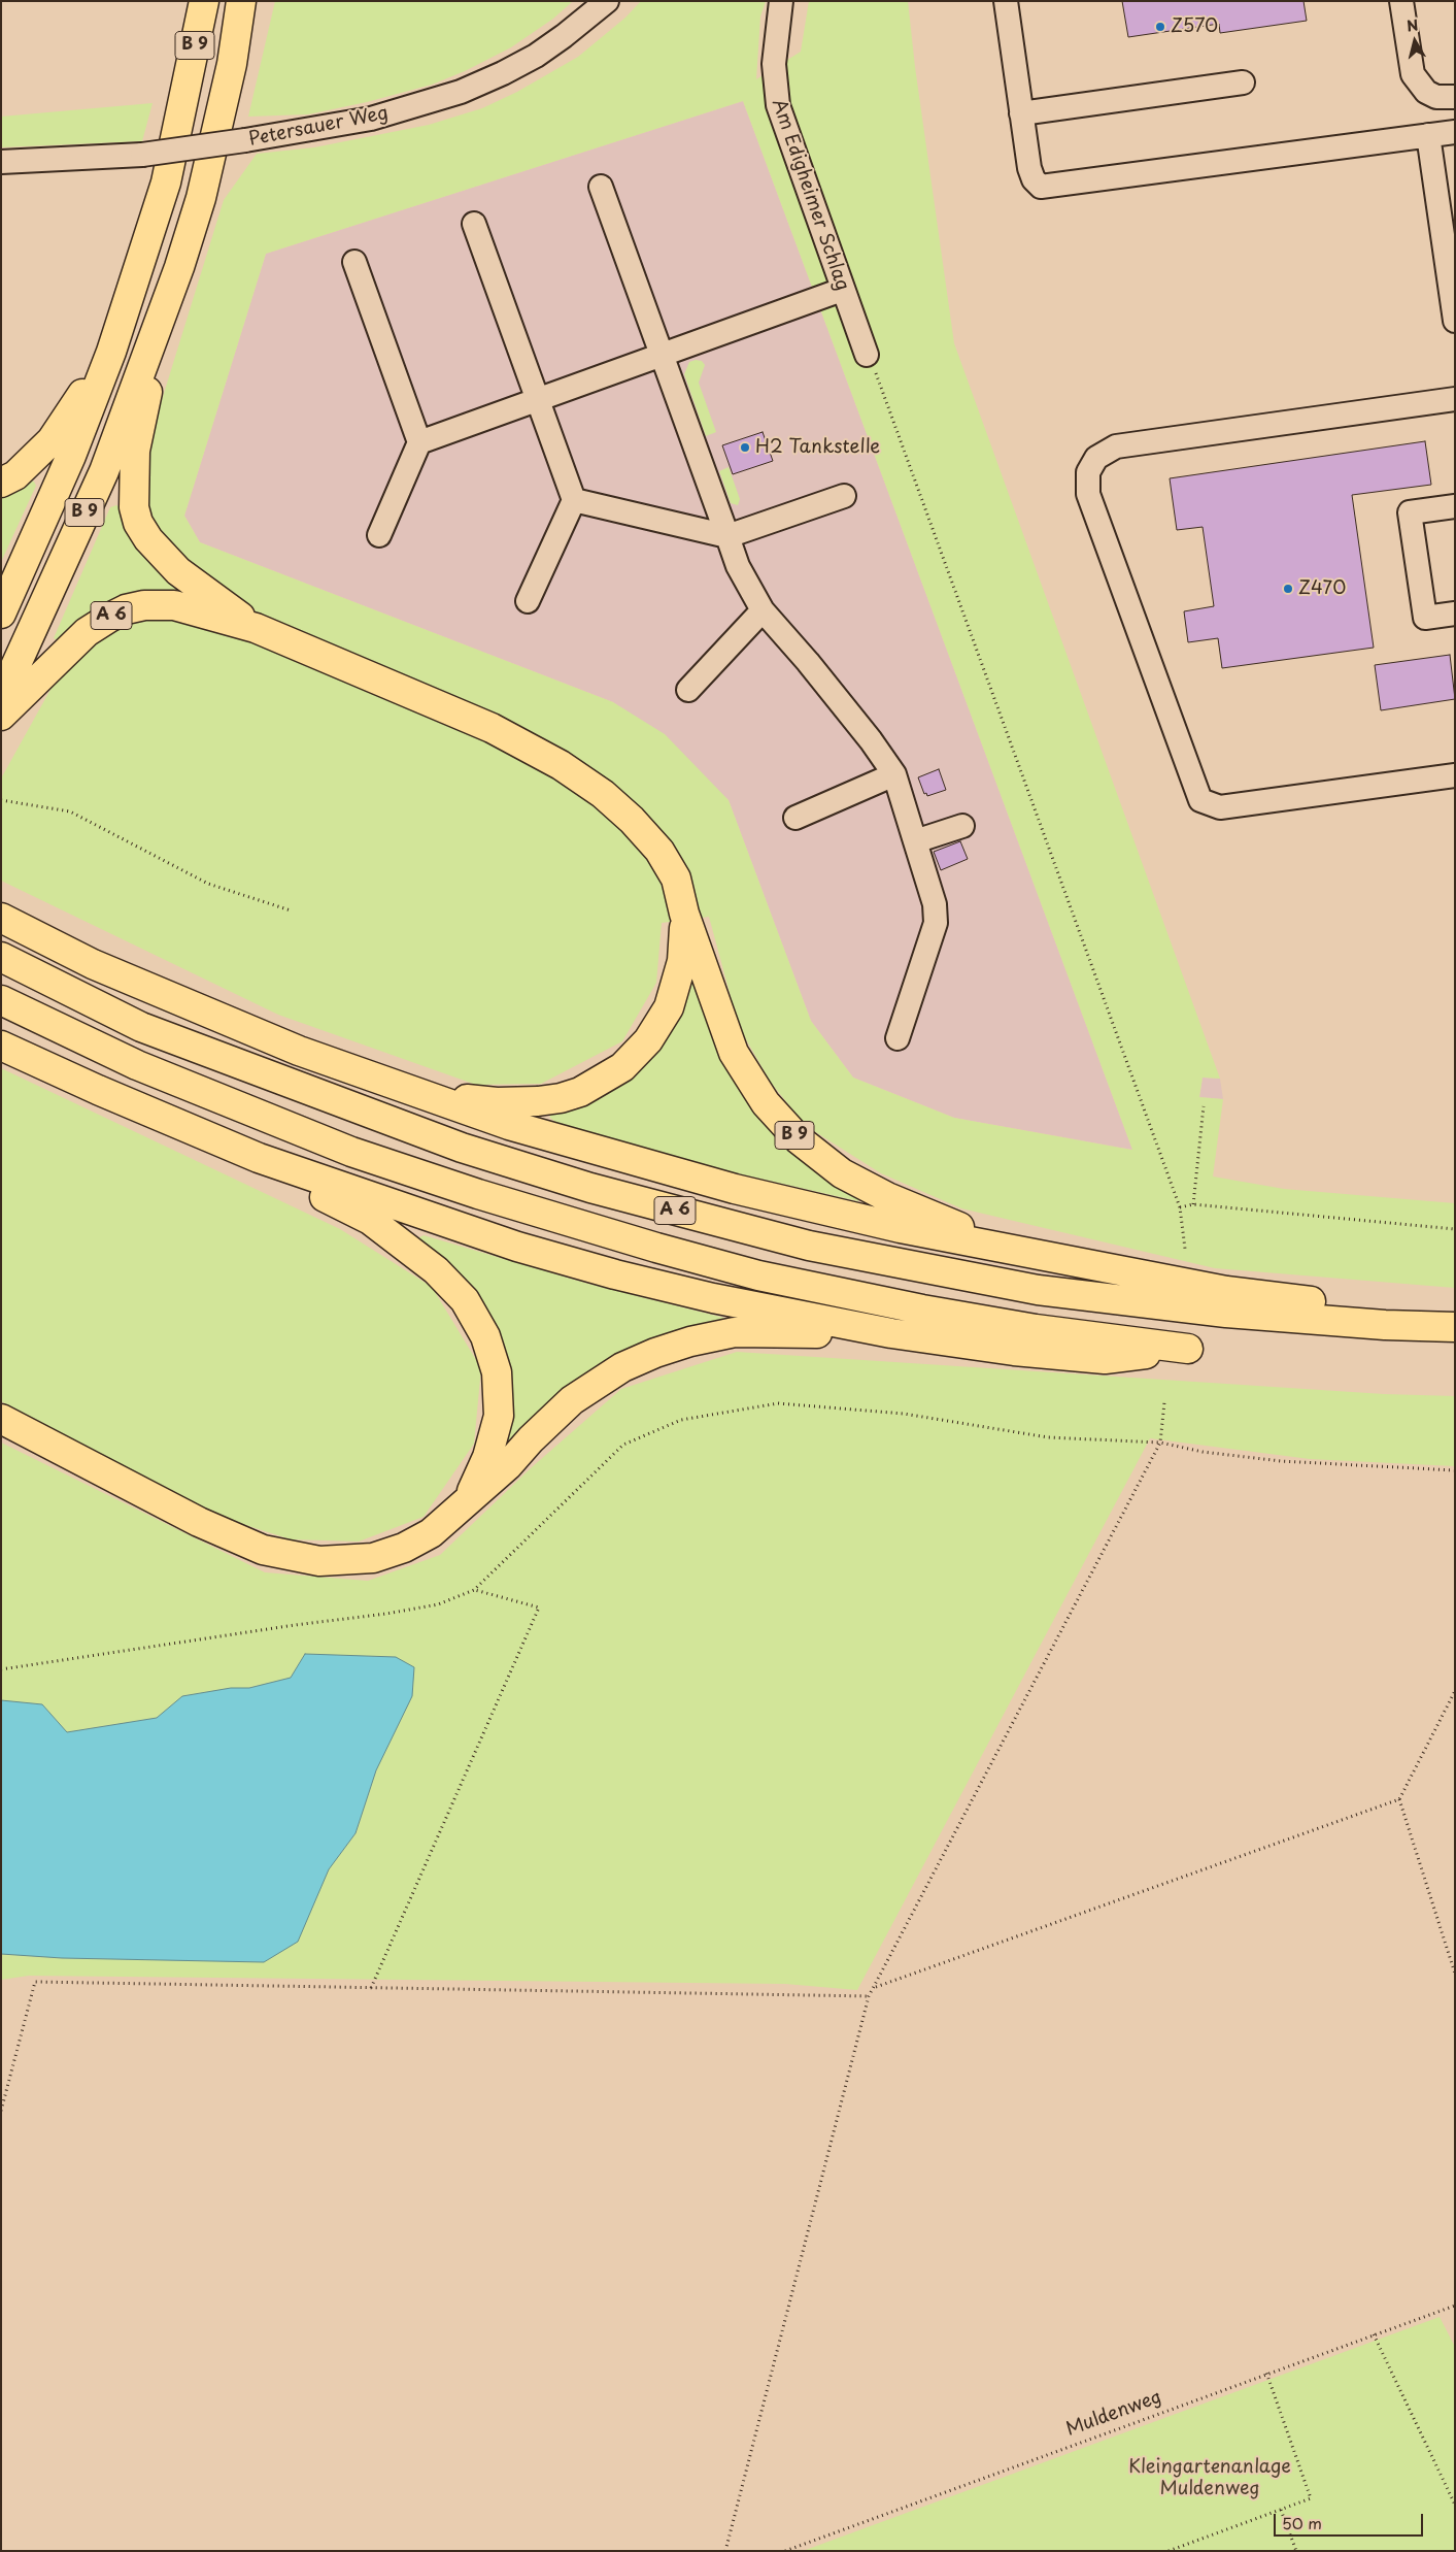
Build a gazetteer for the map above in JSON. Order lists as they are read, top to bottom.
{
  "streets": {
    "highway": ["B 9", "A 6"],
    "street": ["Petersauer Weg", "Am Edigheimer Schlag"],
    "path": ["Muldenweg"]
  },
  "crossings": [
    ["B 9", "A 6"]
  ],
  "parks": ["Kleingartenanlage Muldenweg"],
  "places": ["Z570", "H2 Tankstelle", "Z470"],
  "scale_bar": "50 m",
  "north": "top"
}
